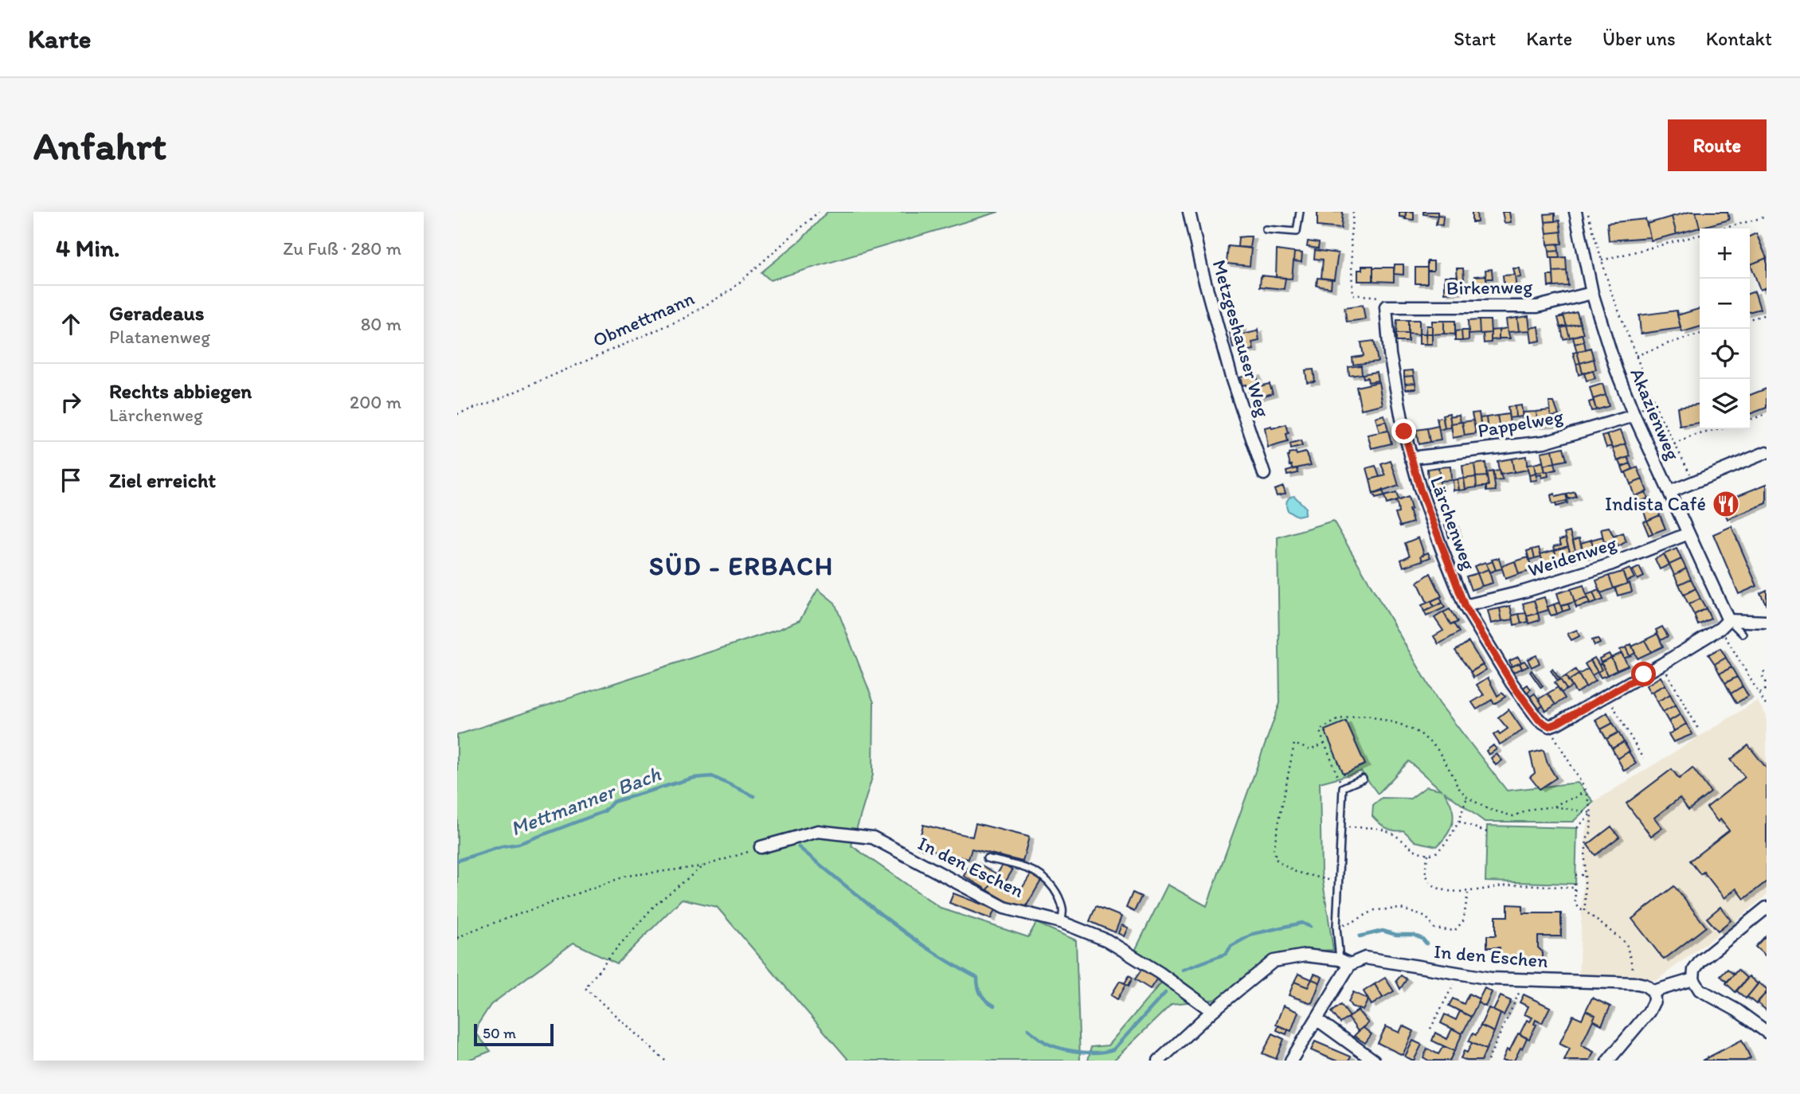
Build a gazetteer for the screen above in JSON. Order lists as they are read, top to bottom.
{
  "streets": {
    "street": [
      "Birkenweg",
      "Metzgeshauser Weg",
      "Akazienweg",
      "Pappelweg",
      "Lärchenweg",
      "Weidenweg",
      "In den Eschen"
    ],
    "path": ["Obmettmann"]
  },
  "crossings": [
    ["Birkenweg", "Akazienweg"],
    ["Birkenweg", "Lärchenweg"],
    ["Akazienweg", "Pappelweg"],
    ["Akazienweg", "Weidenweg"],
    ["Pappelweg", "Lärchenweg"],
    ["Lärchenweg", "Weidenweg"]
  ],
  "districts": ["SÜD - ERBACH"],
  "water": ["Mettmanner Bach"],
  "places": {
    "restaurant": ["Indista Café"]
  },
  "scale_bar": "50 m",
  "page": {
    "header": "Karte",
    "nav": [
      "Start",
      "Karte",
      "Über uns",
      "Kontakt"
    ],
    "buttons": "Route",
    "title": "Anfahrt",
    "heading": ["4 Min.", "Zu Fuß · 280 m"],
    "map_buttons": ["+", "−"],
    "list": [
      ["Geradeaus", "Platanenweg", "80 m"],
      ["Rechts abbiegen", "Lärchenweg", "200 m"],
      "Ziel erreicht"
    ],
    "scale": "50 m"
  }
}
